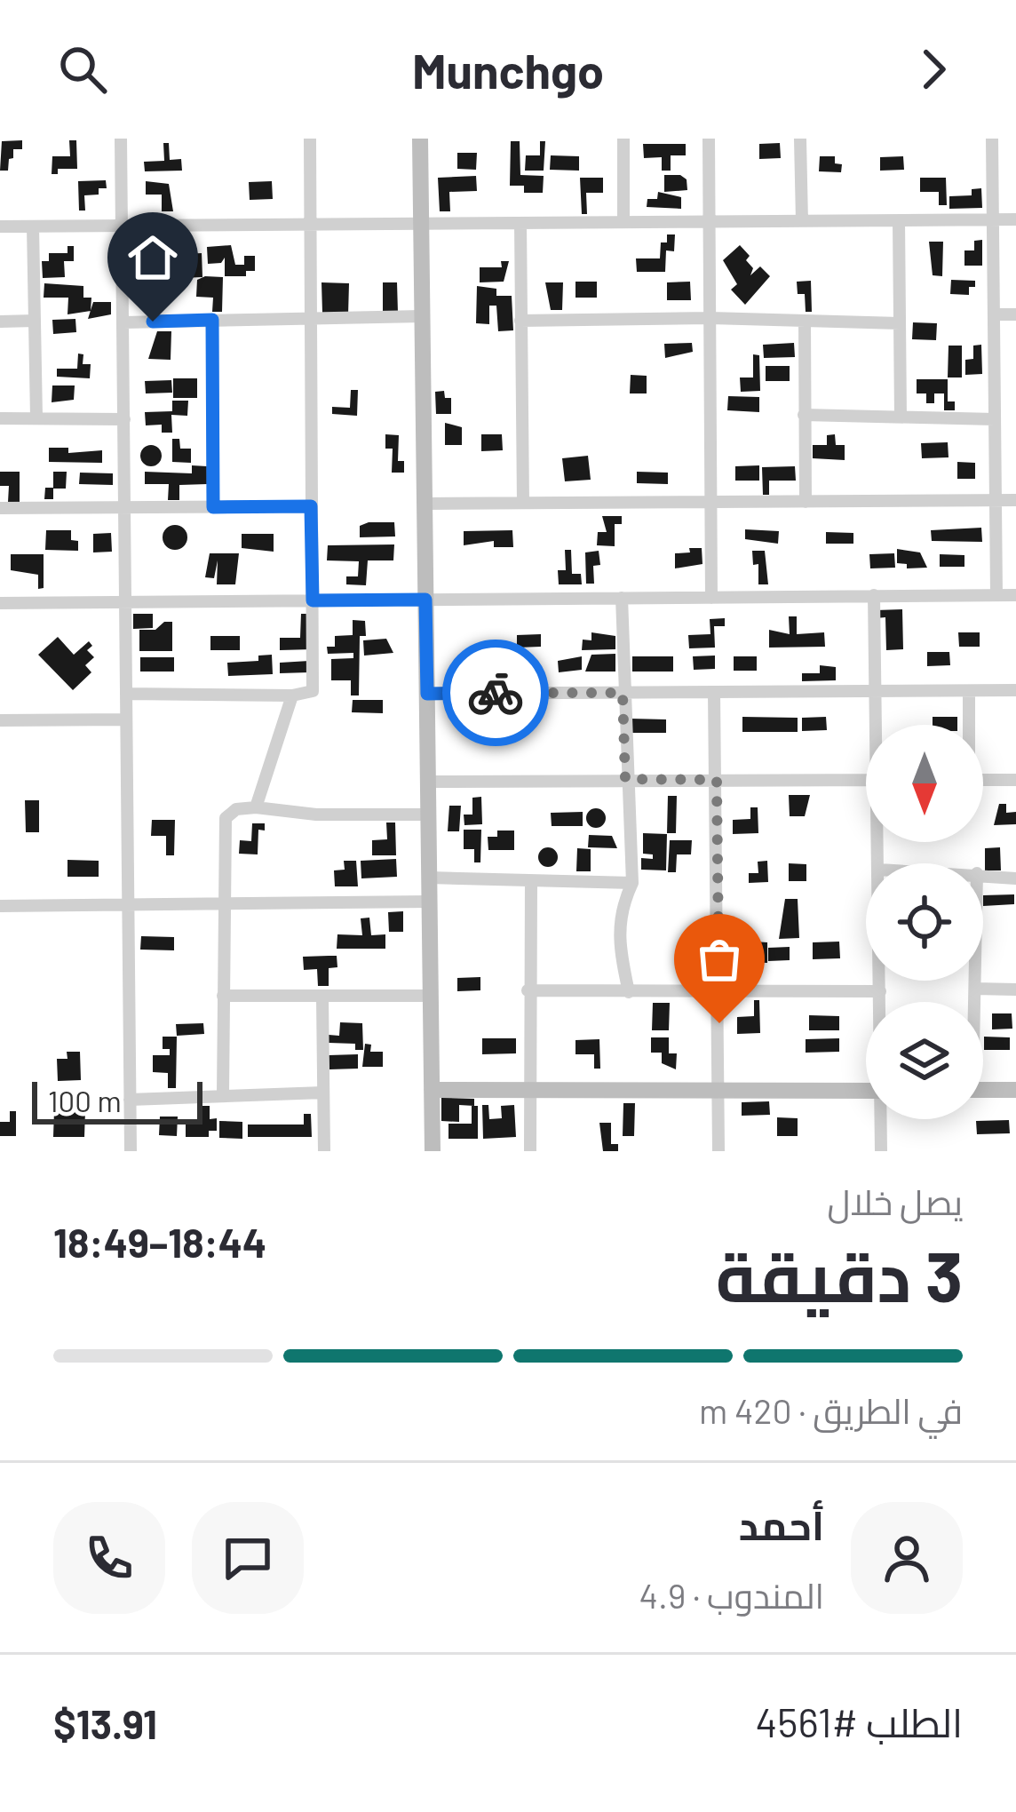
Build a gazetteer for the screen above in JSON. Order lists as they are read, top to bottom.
{
  "scale_bar": "100 m",
  "north": "bottom",
  "page": {
    "header": "Munchgo",
    "scale": "100 m",
    "heading": ["3 دقيقة", "يصل خلال", "18:44–18:49"],
    "panel": [
      "أحمد",
      "المندوب · 4.9",
      "الطلب #4561",
      "$13.91"
    ],
    "bar": "في الطريق · 420 m"
  }
}
